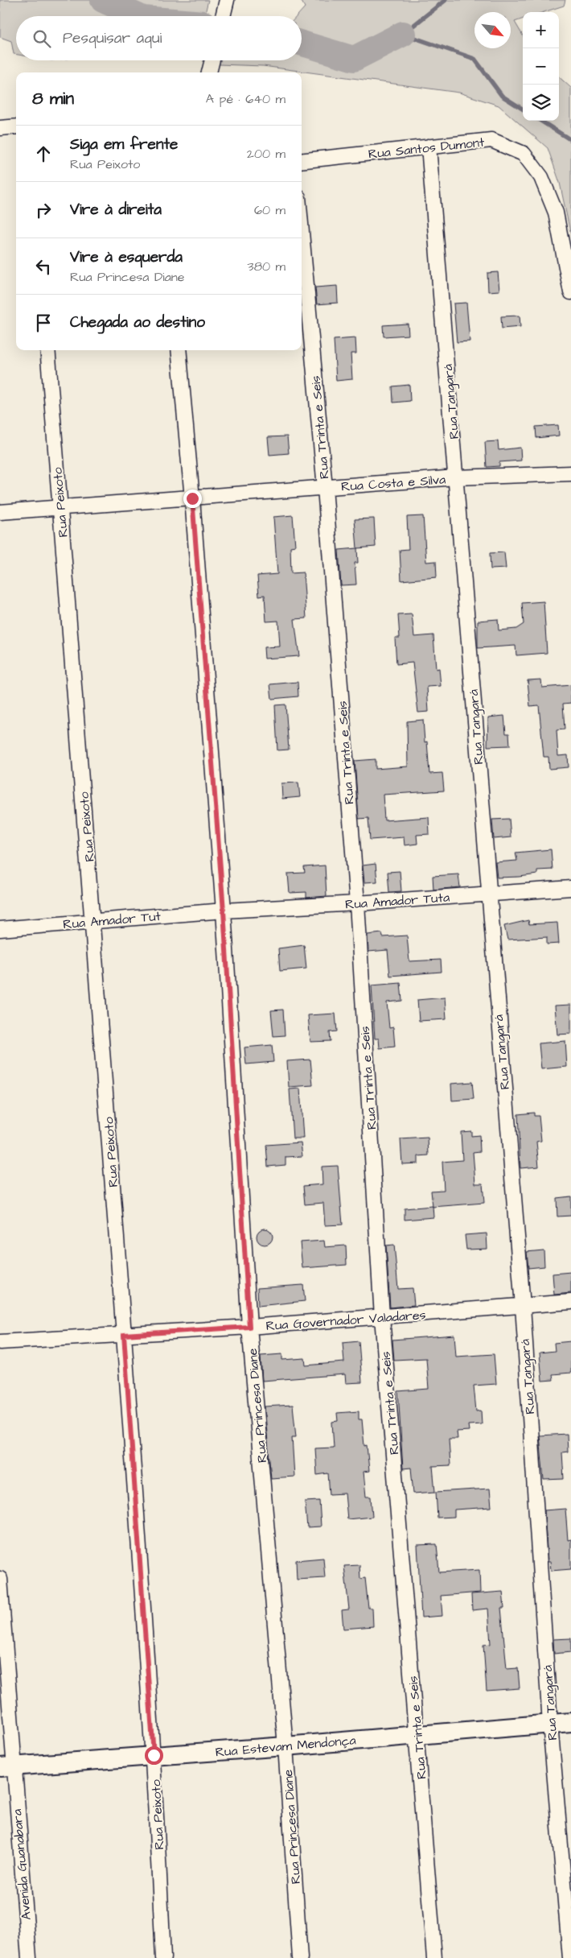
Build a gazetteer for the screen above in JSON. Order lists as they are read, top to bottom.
{
  "streets": {
    "street": [
      "Rua Santos Dumont",
      "Rua Tangará",
      "Rua Trinta e Seis",
      "Rua Costa e Silva",
      "Rua Peixoto",
      "Rua Amador Tuta",
      "Rua Amador Tut",
      "Rua Governador Valadares",
      "Rua Princesa Diane",
      "Rua Estevam Mendonça",
      "Avenida Guanabara"
    ]
  },
  "crossings": [
    ["Rua Santos Dumont", "Rua Tangará"],
    ["Rua Tangará", "Rua Costa e Silva"],
    ["Rua Tangará", "Rua Amador Tuta"],
    ["Rua Tangará", "Rua Governador Valadares"],
    ["Rua Tangará", "Rua Estevam Mendonça"],
    ["Rua Trinta e Seis", "Rua Costa e Silva"],
    ["Rua Trinta e Seis", "Rua Amador Tuta"],
    ["Rua Trinta e Seis", "Rua Governador Valadares"],
    ["Rua Trinta e Seis", "Rua Estevam Mendonça"],
    ["Rua Costa e Silva", "Rua Peixoto"],
    ["Rua Costa e Silva", "Rua Princesa Diane"],
    ["Rua Peixoto", "Rua Amador Tut"],
    ["Rua Peixoto", "Rua Governador Valadares"],
    ["Rua Peixoto", "Rua Estevam Mendonça"],
    ["Rua Amador Tuta", "Rua Amador Tut"],
    ["Rua Amador Tuta", "Rua Princesa Diane"],
    ["Rua Amador Tut", "Rua Princesa Diane"],
    ["Rua Governador Valadares", "Rua Princesa Diane"],
    ["Rua Princesa Diane", "Rua Estevam Mendonça"],
    ["Rua Estevam Mendonça", "Avenida Guanabara"]
  ],
  "north": "bottom right",
  "page": {
    "map_buttons": ["+", "−"],
    "search": "Pesquisar aqui",
    "heading": ["8 min", "A pé · 640 m"],
    "list": [
      ["Siga em frente", "Rua Peixoto", "200 m"],
      ["Vire à direita", "60 m"],
      ["Vire à esquerda", "Rua Princesa Diane", "380 m"],
      "Chegada ao destino"
    ]
  }
}
